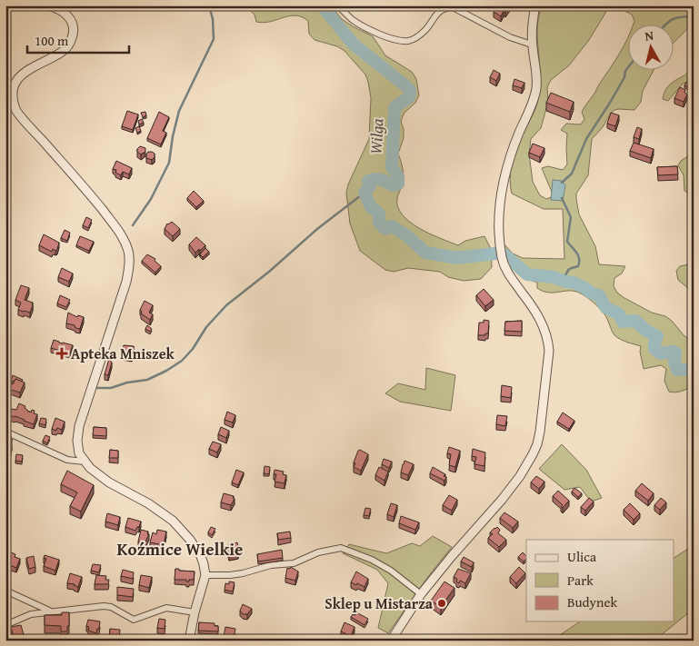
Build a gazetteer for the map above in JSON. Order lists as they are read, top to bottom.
{
  "districts": ["Koźmice Wielkie"],
  "water": ["Wilga"],
  "places": {
    "health": ["Apteka Mniszek"],
    "other": ["Sklep u Mistarza"]
  },
  "legend": ["Ulica", "Park", "Budynek"],
  "scale_bar": "100 m",
  "north": "top"
}
